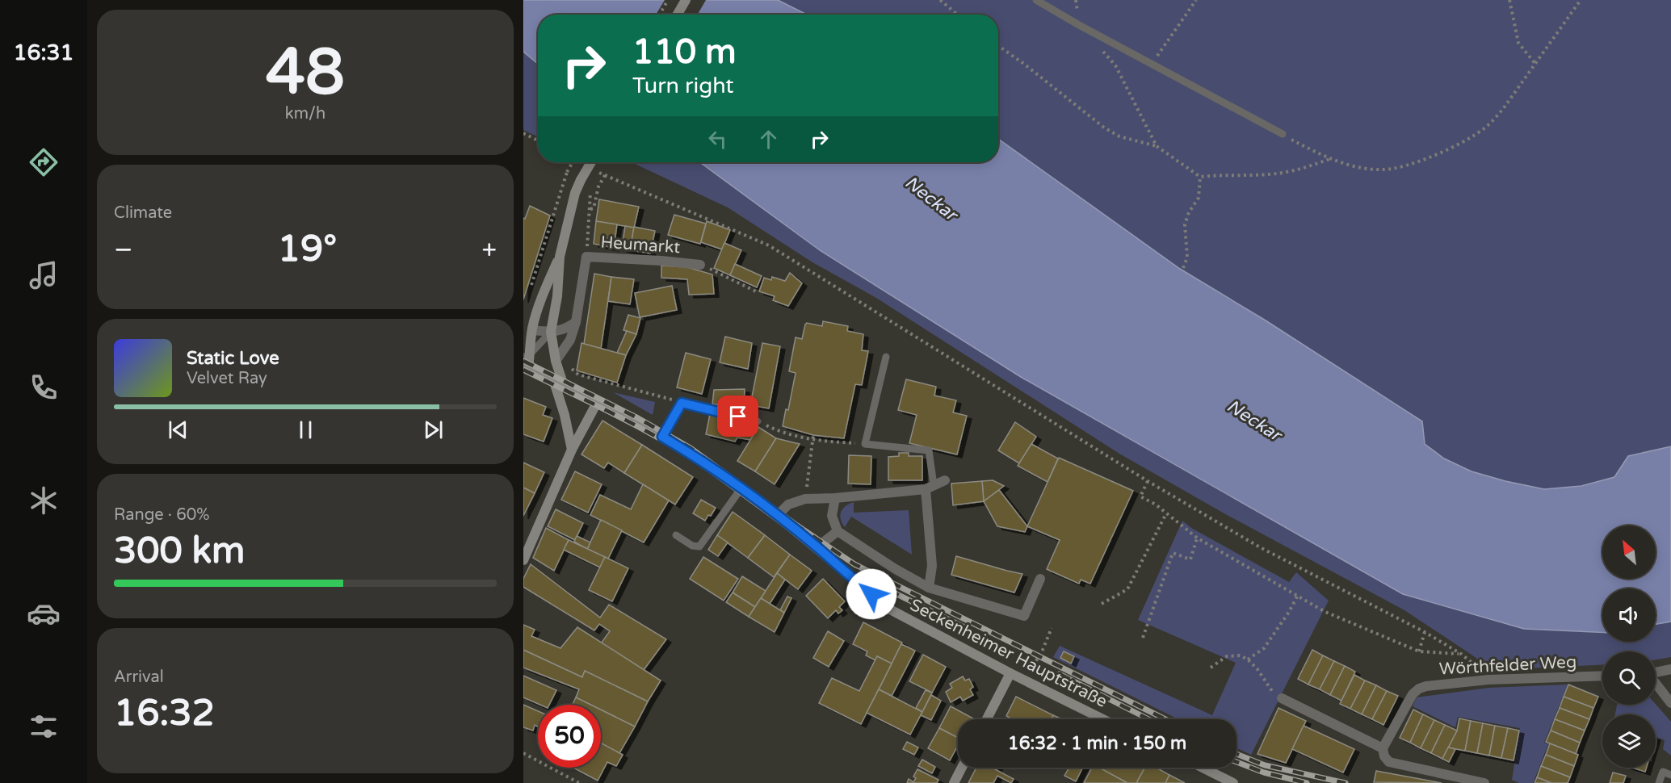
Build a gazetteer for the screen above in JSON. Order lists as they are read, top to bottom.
{
  "streets": {
    "main road": ["Seckenheimer Hauptstraße"],
    "street": ["Heumarkt", "Wörthfelder Weg"]
  },
  "water": ["Neckar"],
  "north": "top left",
  "page": {
    "tabs": "16:31",
    "tile": [
      ["48", "km/h"],
      "Climate",
      ["Range · 60%", "300 km"],
      ["Arrival", "16:32"]
    ],
    "turn": ["110 m", "Turn right"],
    "heat": ["−", "19°", "+"],
    "song": ["Static Love", "Velvet Ray"],
    "limit": "50",
    "trip": "16:32 · 1 min · 150 m"
  }
}
